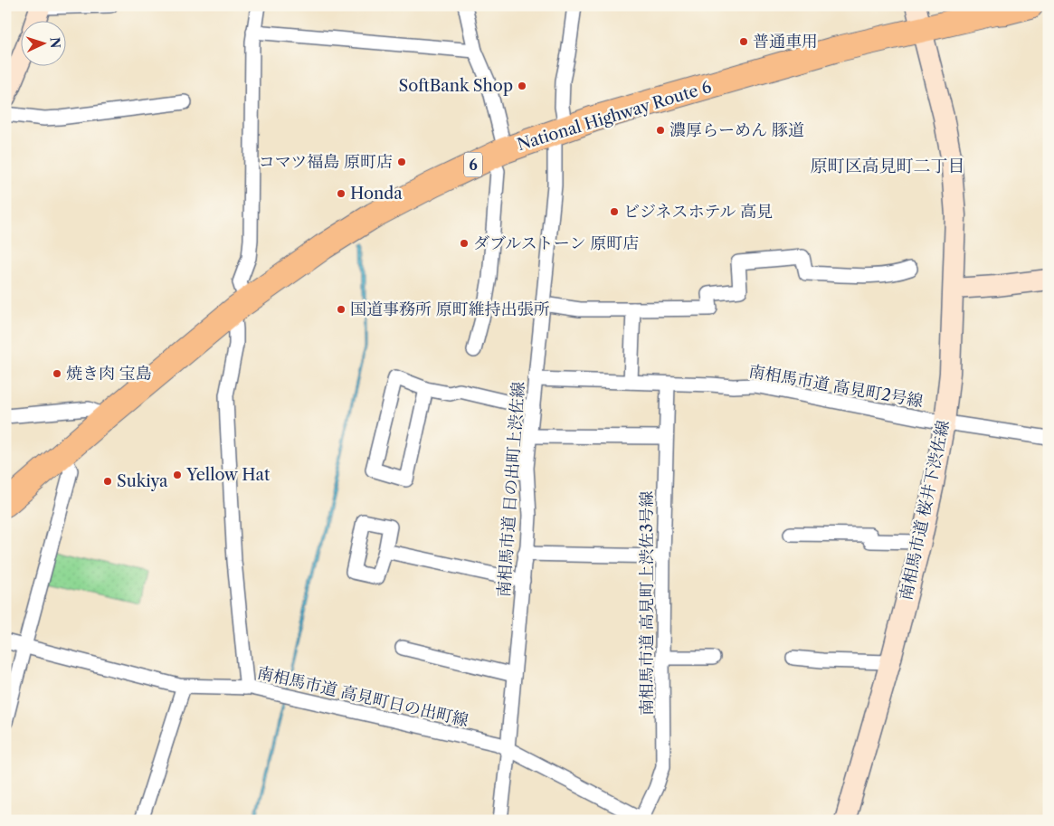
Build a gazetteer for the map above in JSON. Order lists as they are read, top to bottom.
{
  "streets": {
    "highway": ["National Highway Route 6", "6"],
    "street": [
      "南相馬市道 高見町2号線",
      "南相馬市道 日の出町上渋佐線",
      "南相馬市道 桜井下渋佐線",
      "南相馬市道 高見町上渋佐3号線",
      "南相馬市道 高見町日の出町線"
    ]
  },
  "crossings": [
    ["National Highway Route 6", "南相馬市道 日の出町上渋佐線"],
    ["National Highway Route 6", "南相馬市道 桜井下渋佐線"],
    ["南相馬市道 高見町2号線", "南相馬市道 日の出町上渋佐線"],
    ["南相馬市道 高見町2号線", "南相馬市道 桜井下渋佐線"],
    ["南相馬市道 高見町2号線", "南相馬市道 高見町上渋佐3号線"],
    ["南相馬市道 日の出町上渋佐線", "南相馬市道 高見町日の出町線"],
    ["南相馬市道 高見町上渋佐3号線", "南相馬市道 高見町日の出町線"]
  ],
  "districts": ["原町区高見町二丁目"],
  "places": [
    "普通車用",
    "SoftBank Shop",
    "濃厚らーめん 豚道",
    "コマツ福島 原町店",
    "Honda",
    "ビジネスホテル 高見",
    "ダブルストーン 原町店",
    "国道事務所 原町維持出張所",
    "焼き肉 宝島",
    "Yellow Hat",
    "Sukiya"
  ],
  "north": "right"
}
